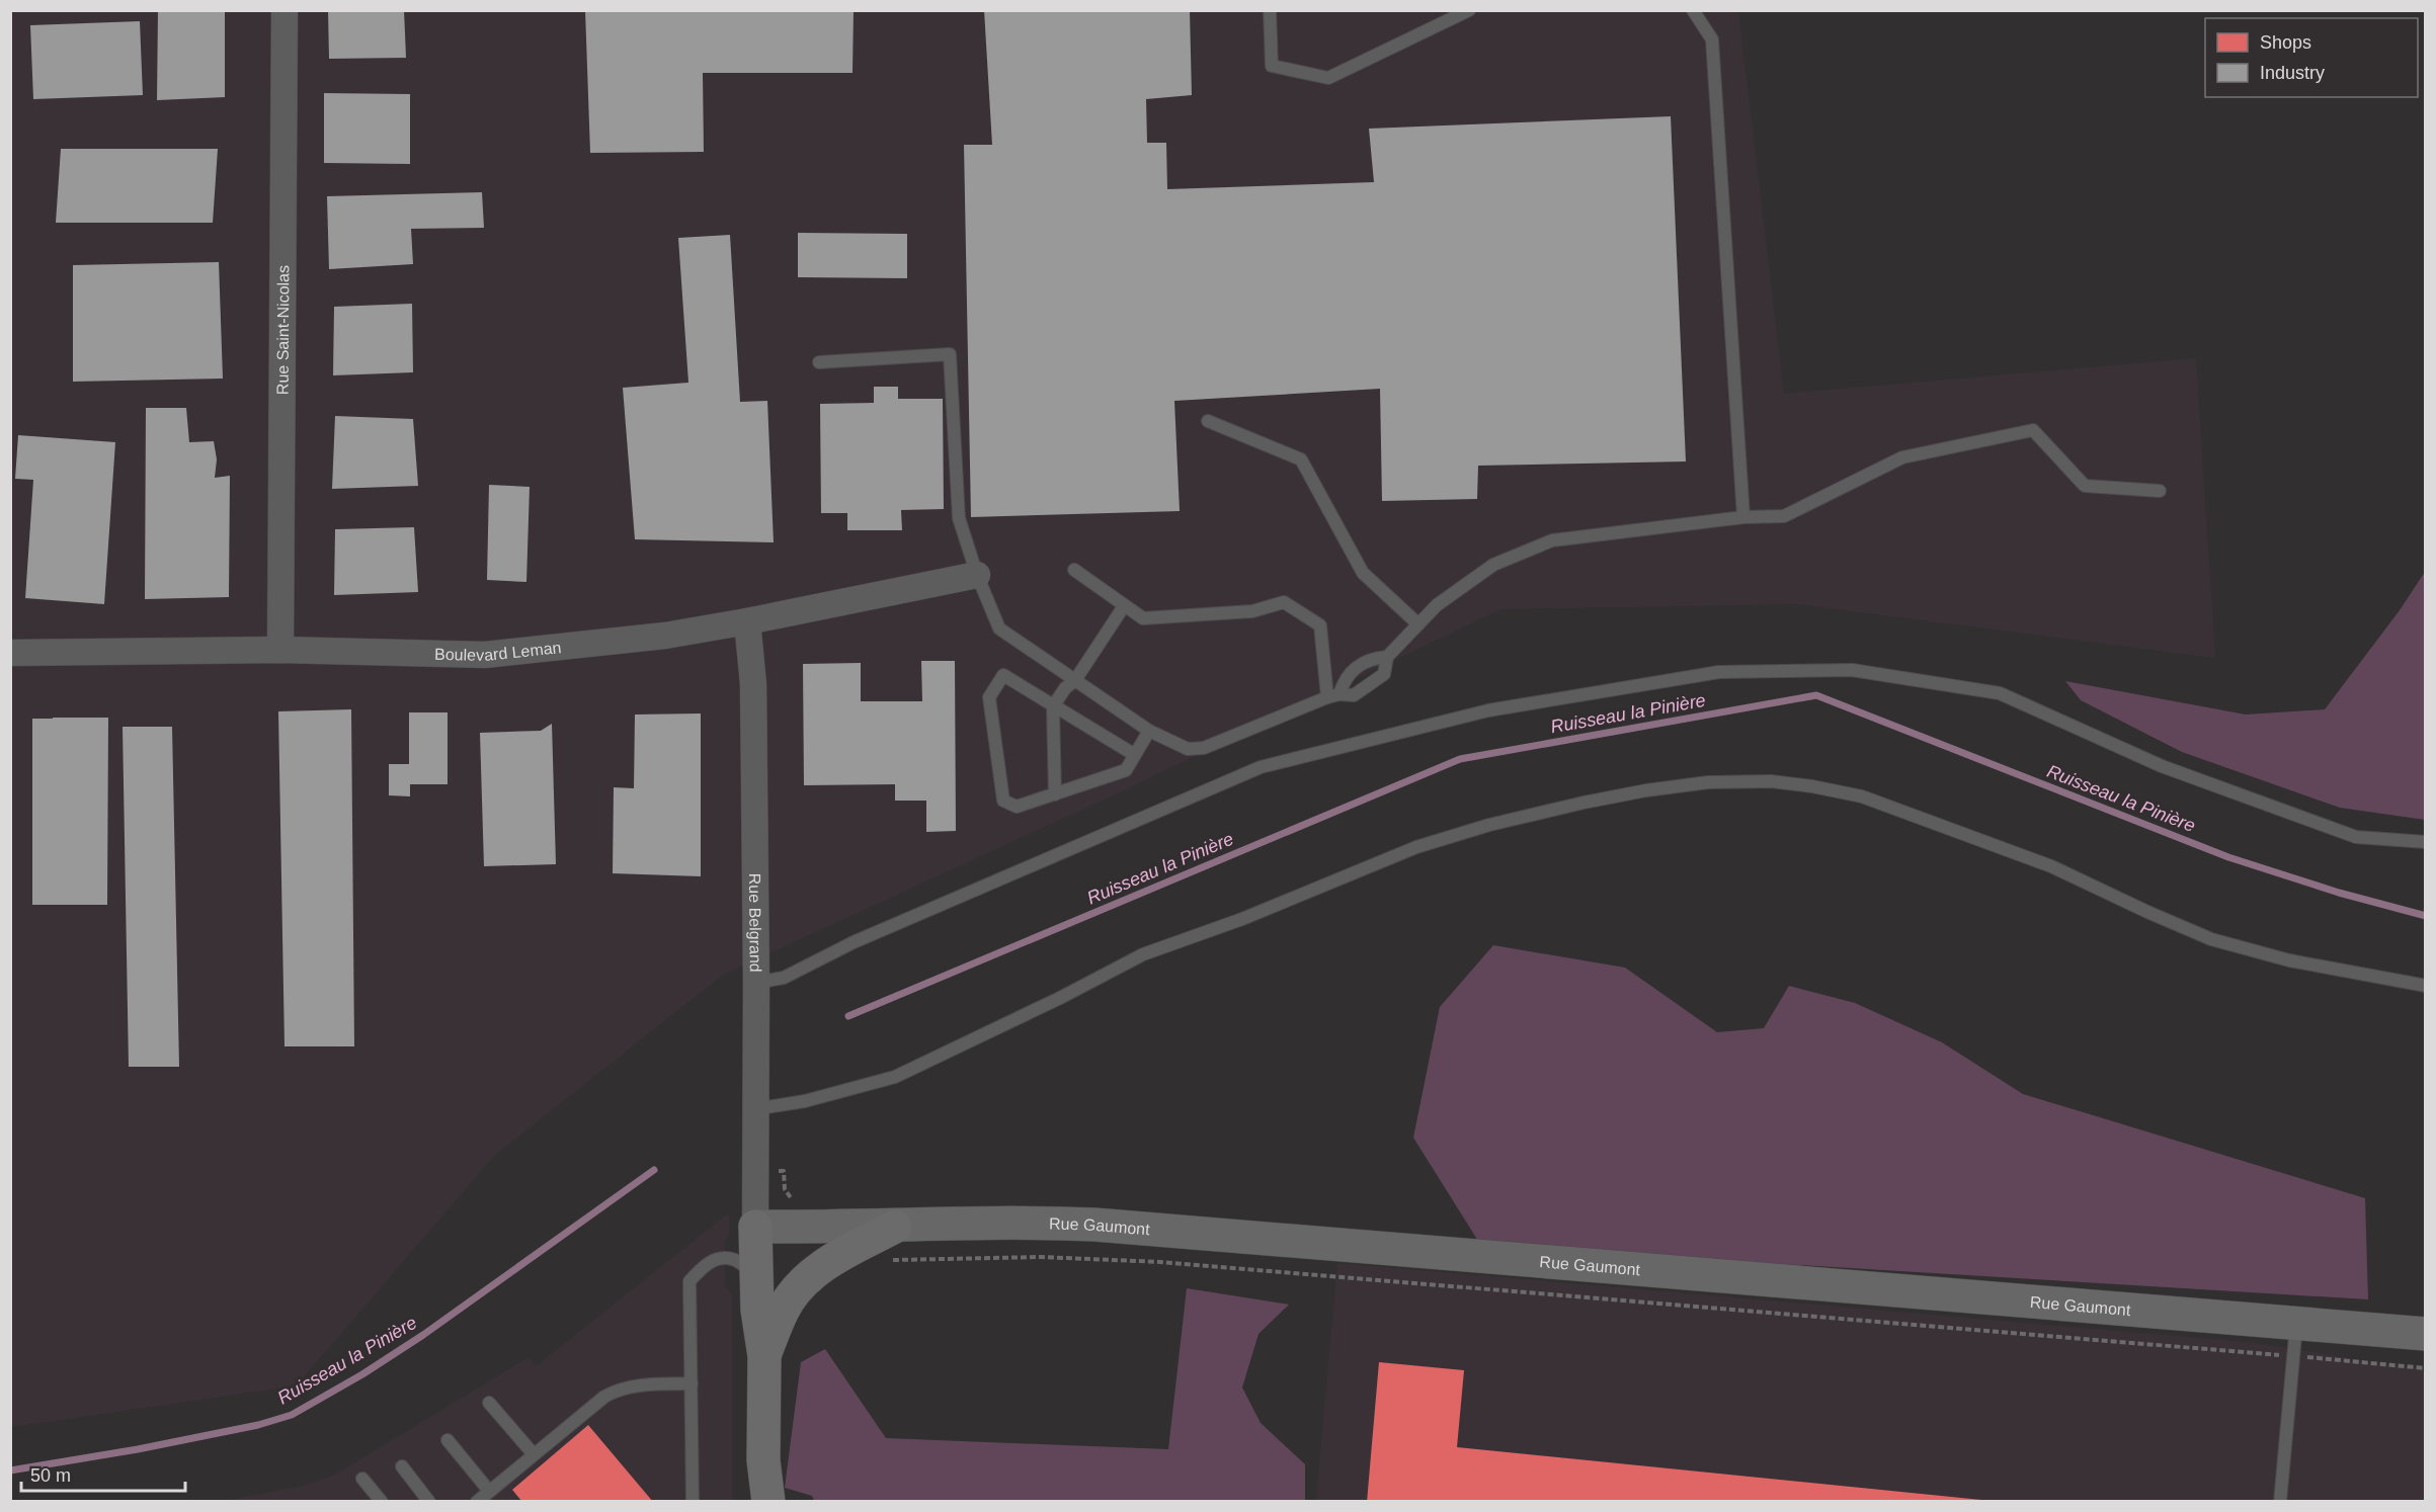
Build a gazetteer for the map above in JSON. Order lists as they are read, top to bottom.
{
  "streets": {
    "street": [
      "Rue Saint-Nicolas",
      "Boulevard Leman",
      "Rue Belgrand",
      "Rue Gaumont"
    ]
  },
  "crossings": [
    ["Rue Saint-Nicolas", "Boulevard Leman"],
    ["Boulevard Leman", "Rue Belgrand"],
    ["Rue Belgrand", "Rue Gaumont"]
  ],
  "water": ["Ruisseau la Pinière"],
  "legend": ["Shops", "Industry"],
  "scale_bar": "50 m"
}
